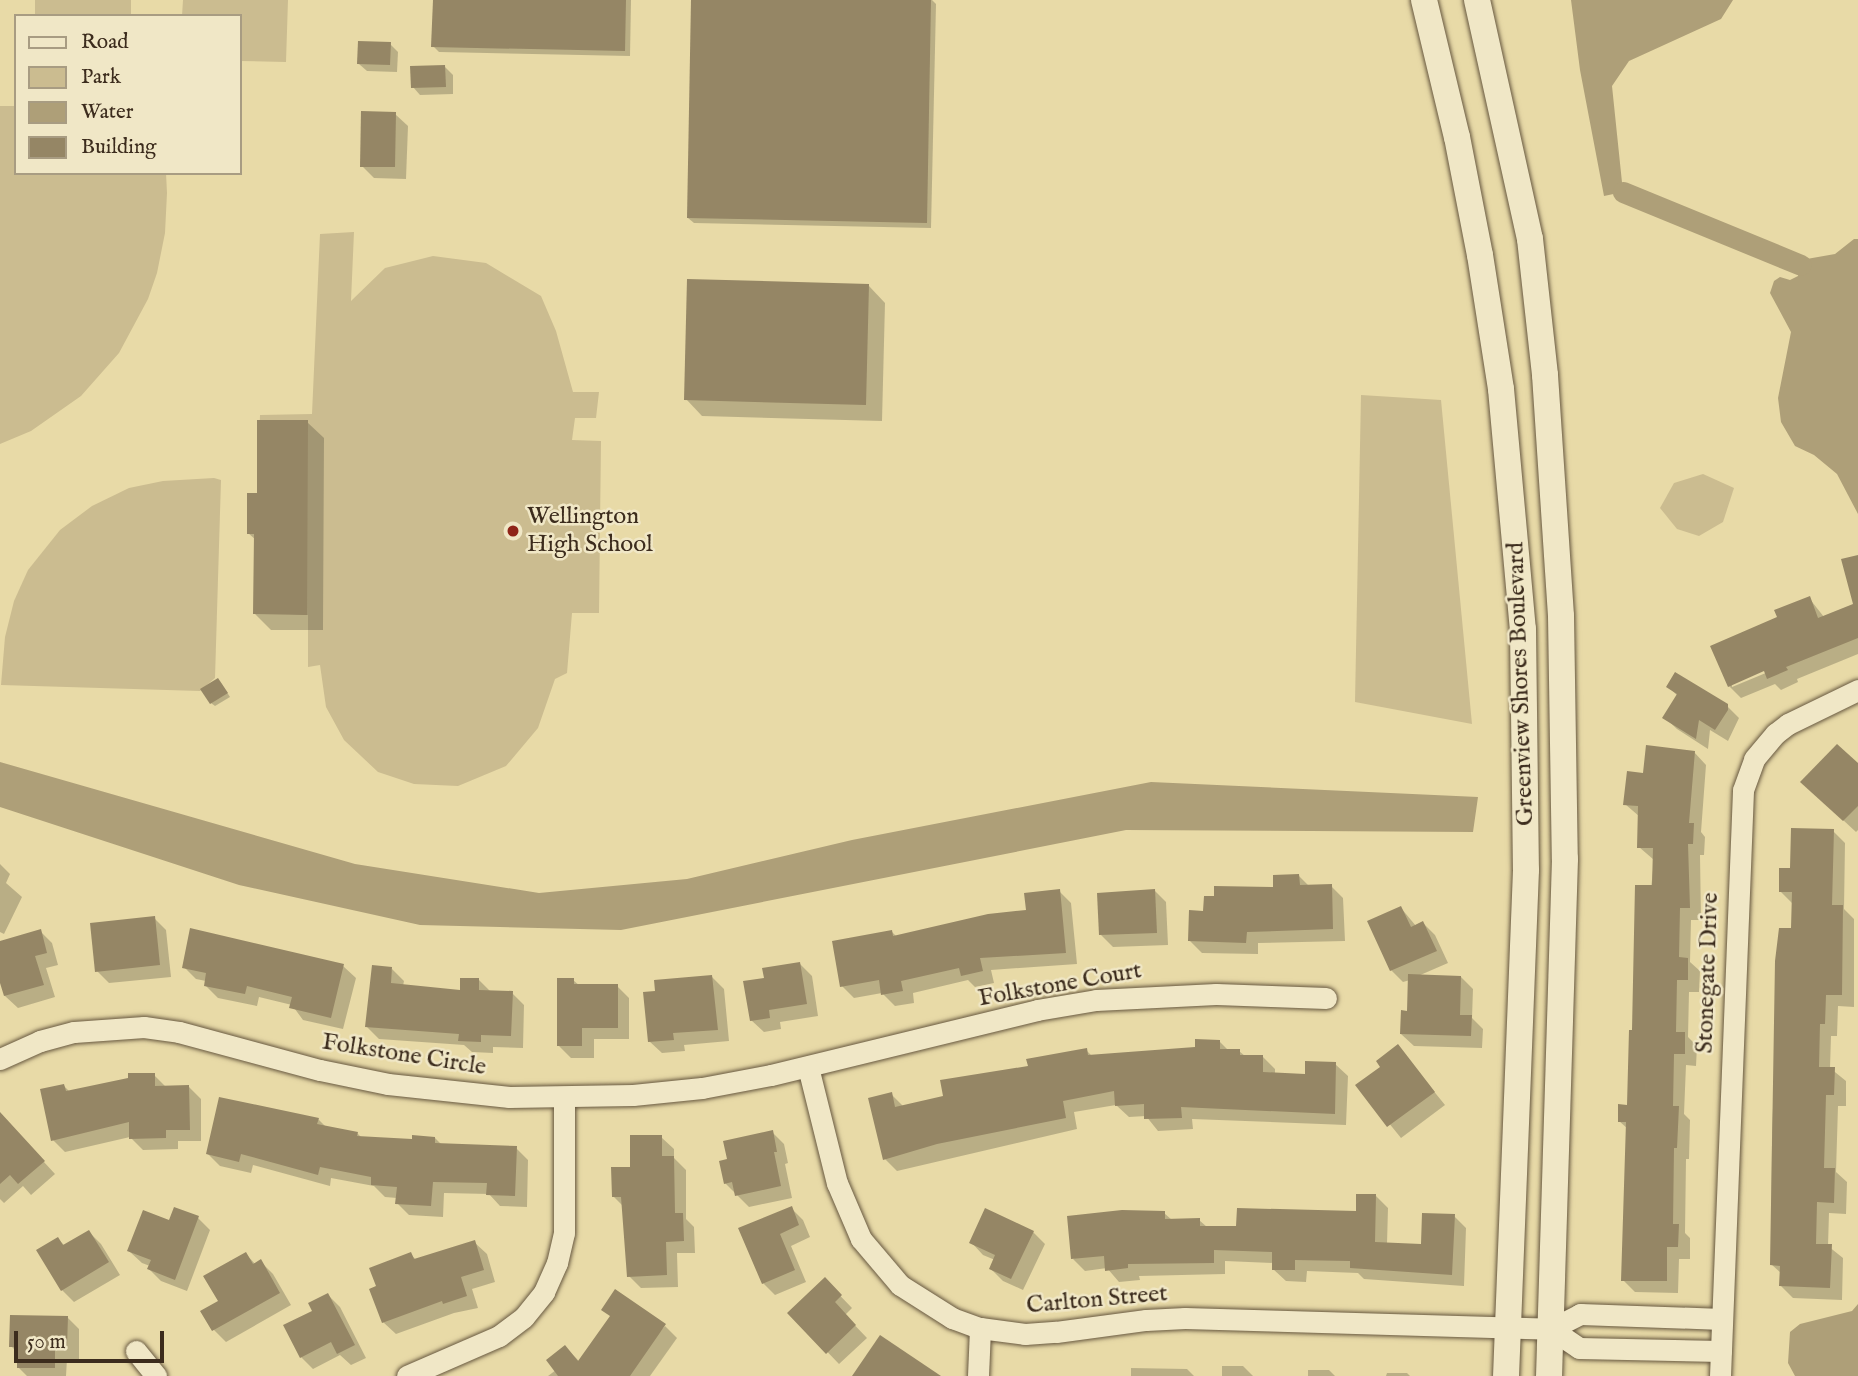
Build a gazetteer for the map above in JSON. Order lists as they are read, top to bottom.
{
  "streets": {
    "street": [
      "Greenview Shores Boulevard",
      "Stonegate Drive",
      "Folkstone Court",
      "Folkstone Circle",
      "Carlton Street"
    ]
  },
  "crossings": [
    ["Greenview Shores Boulevard", "Carlton Street"],
    ["Folkstone Court", "Folkstone Circle"],
    ["Folkstone Court", "Carlton Street"],
    ["Folkstone Circle", "Carlton Street"]
  ],
  "places": ["Wellington High School"],
  "legend": [
    "Road",
    "Park",
    "Water",
    "Building"
  ],
  "scale_bar": "50 m"
}
